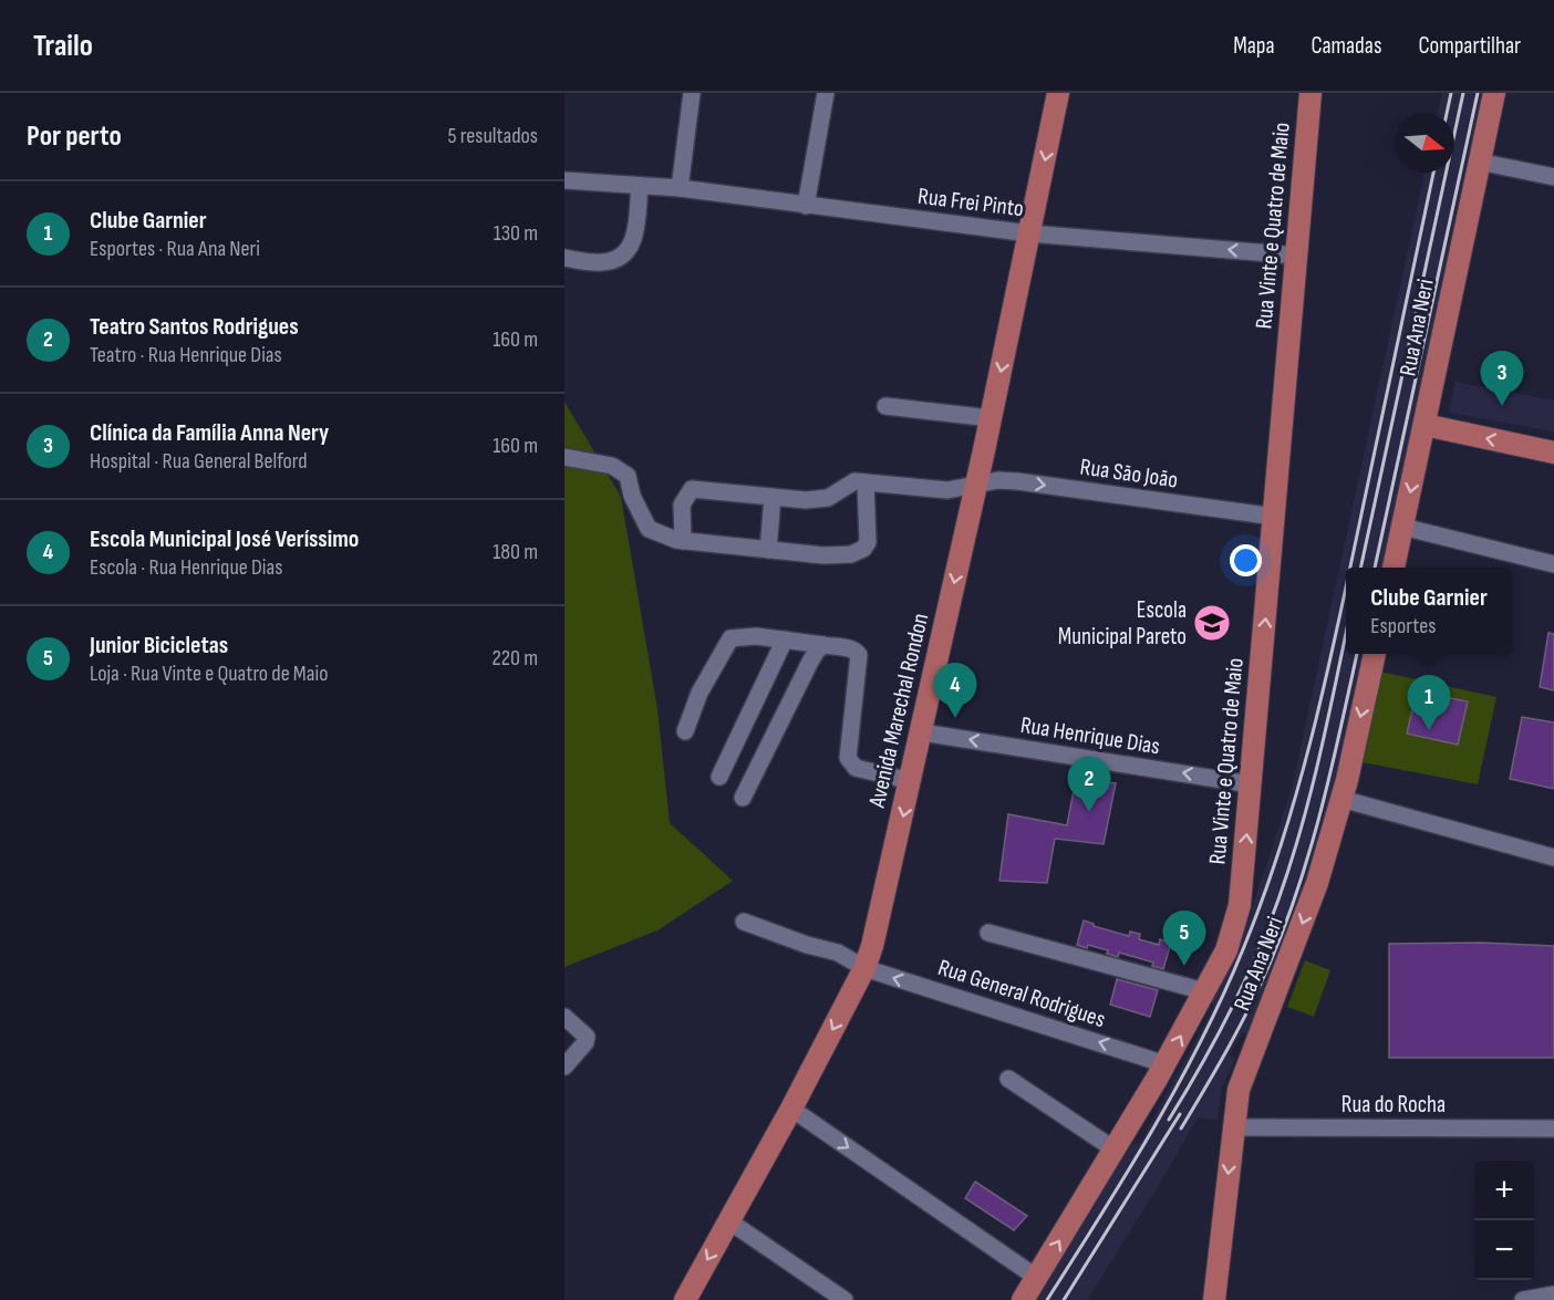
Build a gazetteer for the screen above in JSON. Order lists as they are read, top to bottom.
{
  "streets": {
    "main road": ["Rua Vinte e Quatro de Maio", "Rua Ana Neri", "Avenida Marechal Rondon"],
    "street": [
      "Rua Frei Pinto",
      "Rua São João",
      "Rua Henrique Dias",
      "Rua General Rodrigues",
      "Rua do Rocha"
    ]
  },
  "crossings": [
    ["Rua Frei Pinto", "Rua Vinte e Quatro de Maio"],
    ["Rua Frei Pinto", "Avenida Marechal Rondon"],
    ["Rua Vinte e Quatro de Maio", "Rua São João"],
    ["Rua Vinte e Quatro de Maio", "Rua Henrique Dias"],
    ["Rua Vinte e Quatro de Maio", "Rua General Rodrigues"],
    ["Rua Ana Neri", "Rua do Rocha"],
    ["Rua São João", "Avenida Marechal Rondon"],
    ["Avenida Marechal Rondon", "Rua Henrique Dias"],
    ["Avenida Marechal Rondon", "Rua General Rodrigues"]
  ],
  "one_way": [
    "Rua Frei Pinto",
    "Rua Vinte e Quatro de Maio",
    "Rua Ana Neri",
    "Rua São João",
    "Avenida Marechal Rondon",
    "Rua Henrique Dias"
  ],
  "places": {
    "school or university": ["Escola Municipal Pareto"]
  },
  "north": "right",
  "page": {
    "header": "Trailo",
    "nav": ["Mapa", "Camadas", "Compartilhar"],
    "heading": ["Por perto", "5 resultados"],
    "list": [
      {
        "mark": "1",
        "name": "Clube Garnier",
        "note": "Esportes · Rua Ana Neri",
        "value": "130 m"
      },
      {
        "mark": "2",
        "name": "Teatro Santos Rodrigues",
        "note": "Teatro · Rua Henrique Dias",
        "value": "160 m"
      },
      {
        "mark": "3",
        "name": "Clínica da Família Anna Nery",
        "note": "Hospital · Rua General Belford",
        "value": "160 m"
      },
      {
        "mark": "4",
        "name": "Escola Municipal José Veríssimo",
        "note": "Escola · Rua Henrique Dias",
        "value": "180 m"
      },
      {
        "mark": "5",
        "name": "Junior Bicicletas",
        "note": "Loja · Rua Vinte e Quatro de Maio",
        "value": "220 m"
      }
    ],
    "pins": [
      "3",
      "4",
      "1",
      "2",
      "5"
    ],
    "popup": ["Clube Garnier", "Esportes"],
    "map_buttons": ["+", "−"]
  }
}
